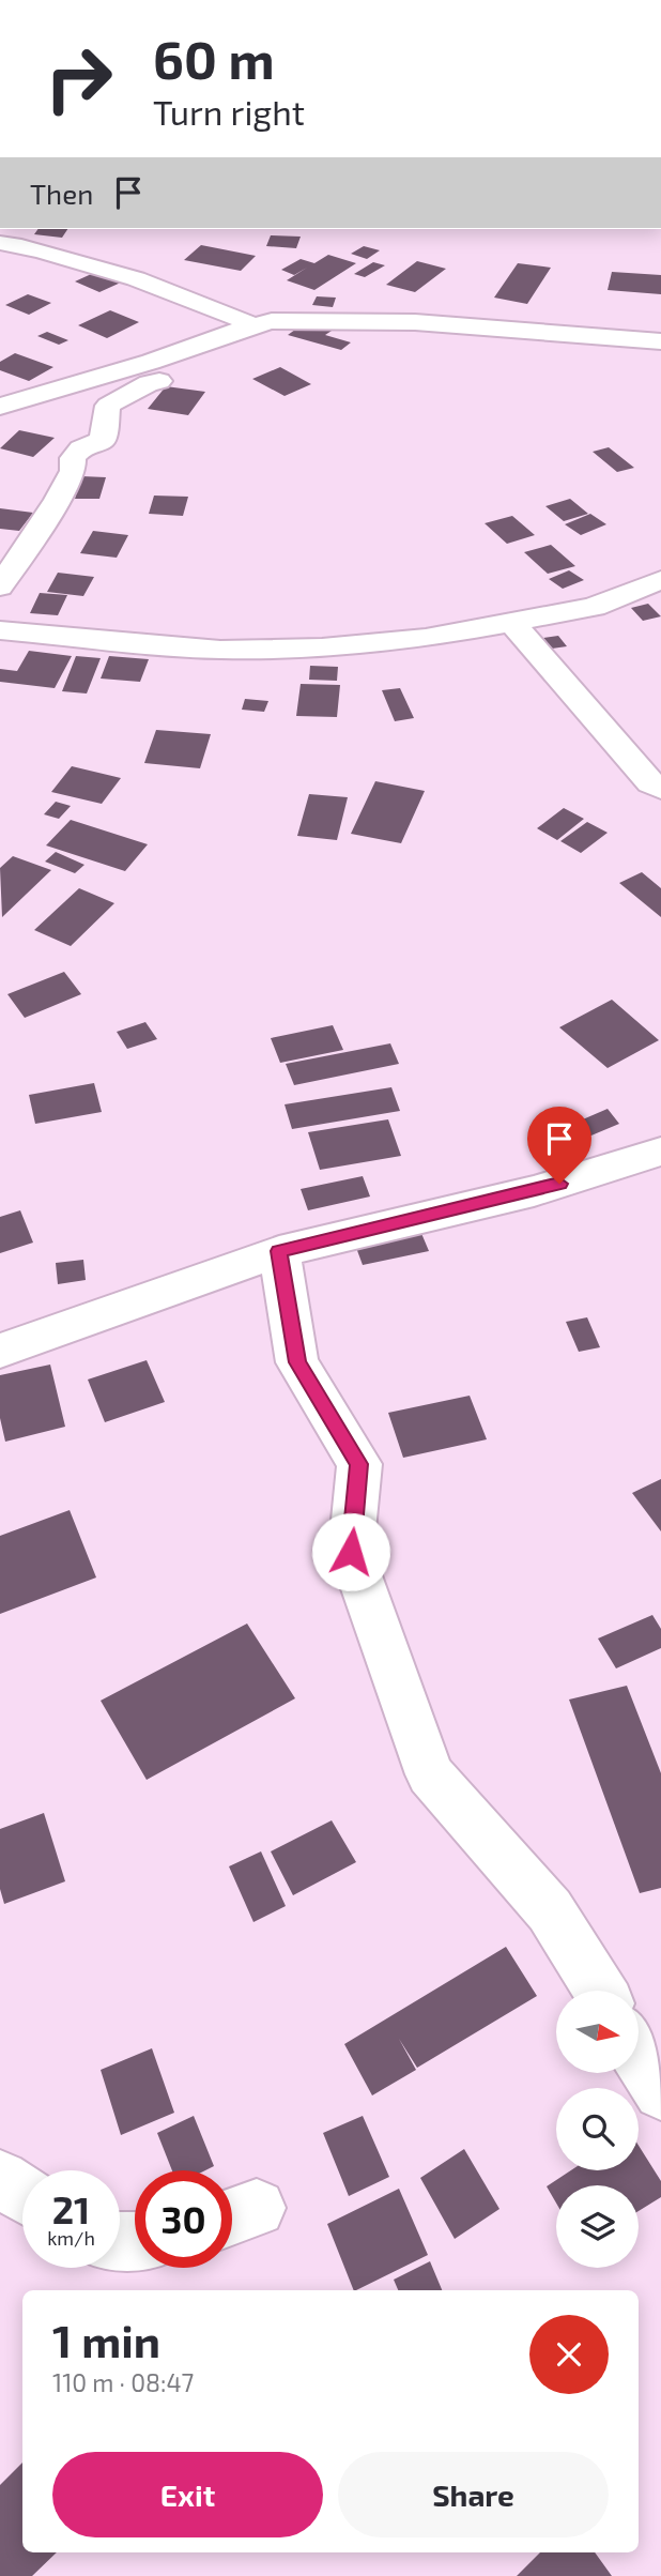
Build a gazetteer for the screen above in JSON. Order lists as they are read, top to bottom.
{
  "north": "right",
  "page": {
    "turn": ["60 m", "Turn right"],
    "then": "Then",
    "speed": "21 km/h",
    "limit": "30",
    "heading": ["1 min", "110 m · 08:47"],
    "buttons": ["Exit", "Share"]
  }
}
